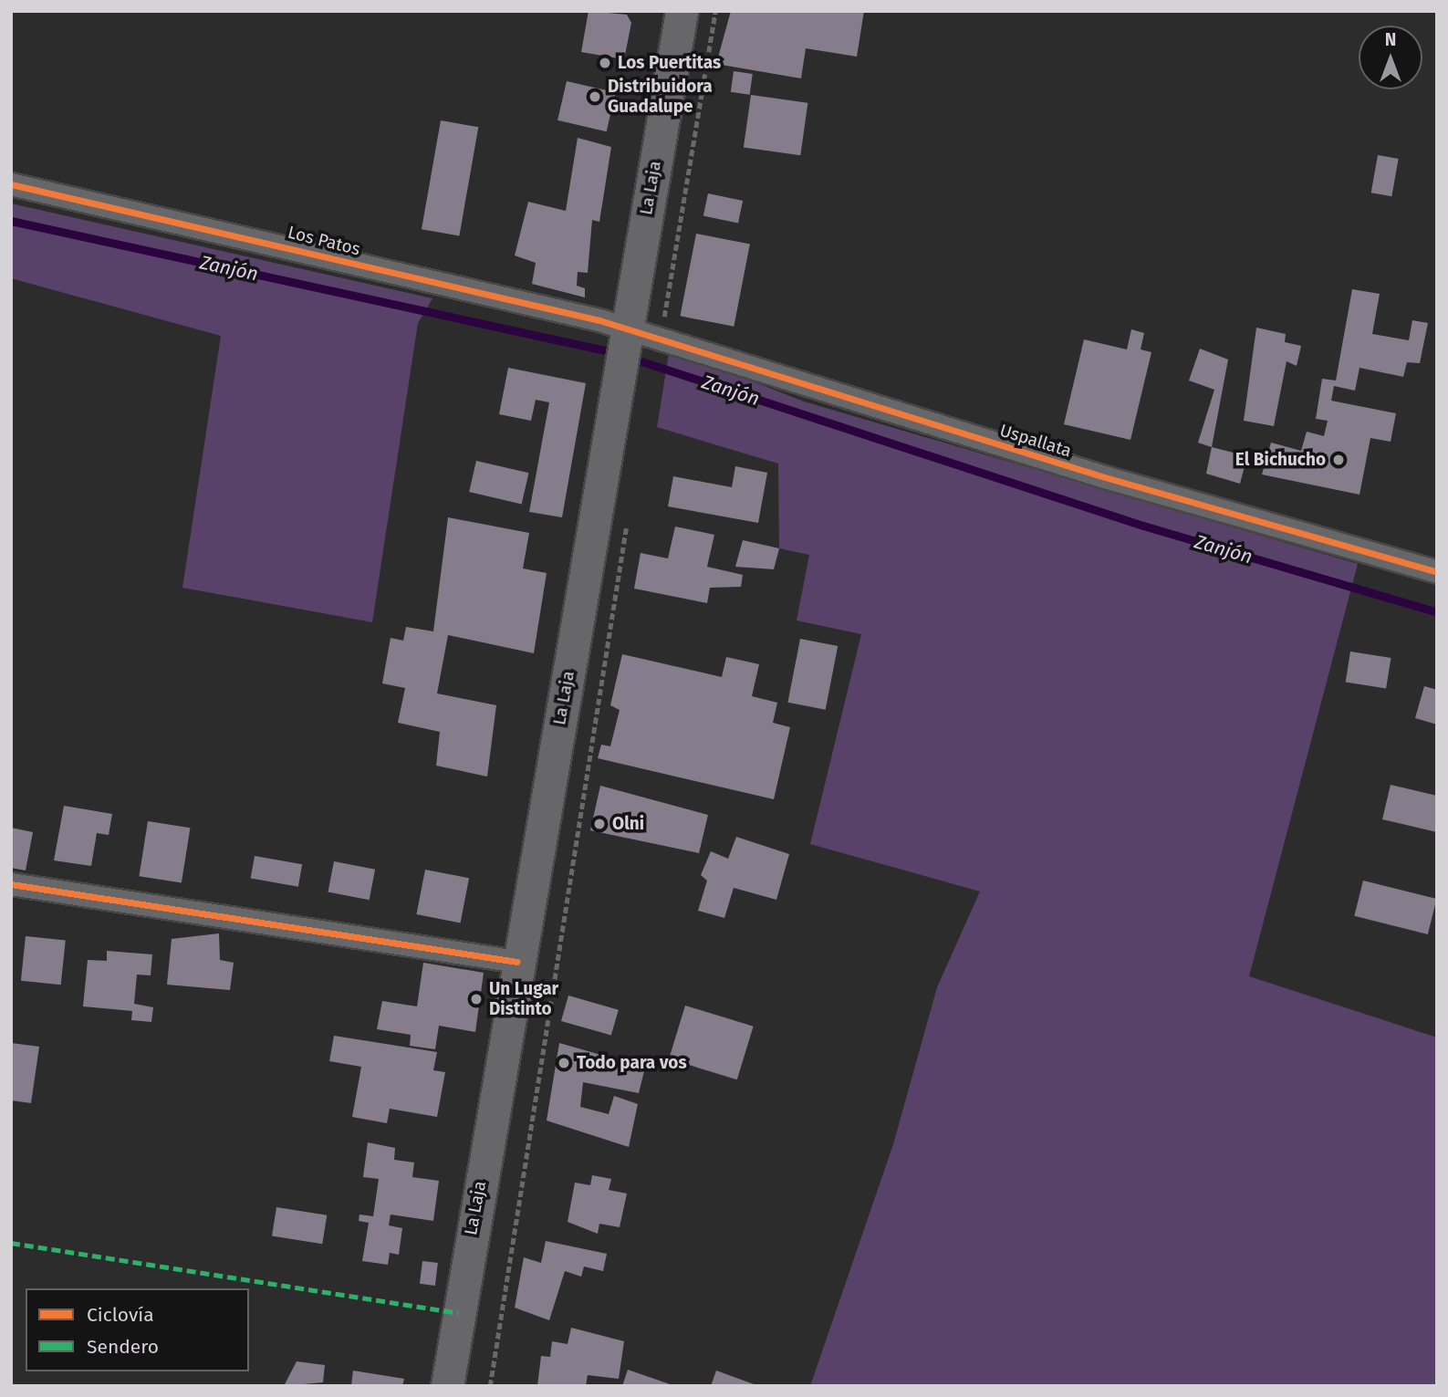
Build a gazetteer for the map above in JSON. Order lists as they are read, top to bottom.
{
  "streets": {
    "main road": ["La Laja"],
    "street": ["Los Patos", "Uspallata"]
  },
  "crossings": [
    ["La Laja", "Los Patos"],
    ["La Laja", "Uspallata"],
    ["Los Patos", "Uspallata"]
  ],
  "water": ["Zanjón"],
  "places": [
    "Los Puertitas",
    "Distribuidora Guadalupe",
    "El Bichucho",
    "Olni",
    "Un Lugar Distinto",
    "Todo para vos"
  ],
  "legend": ["Ciclovía", "Sendero"],
  "north": "top"
}
